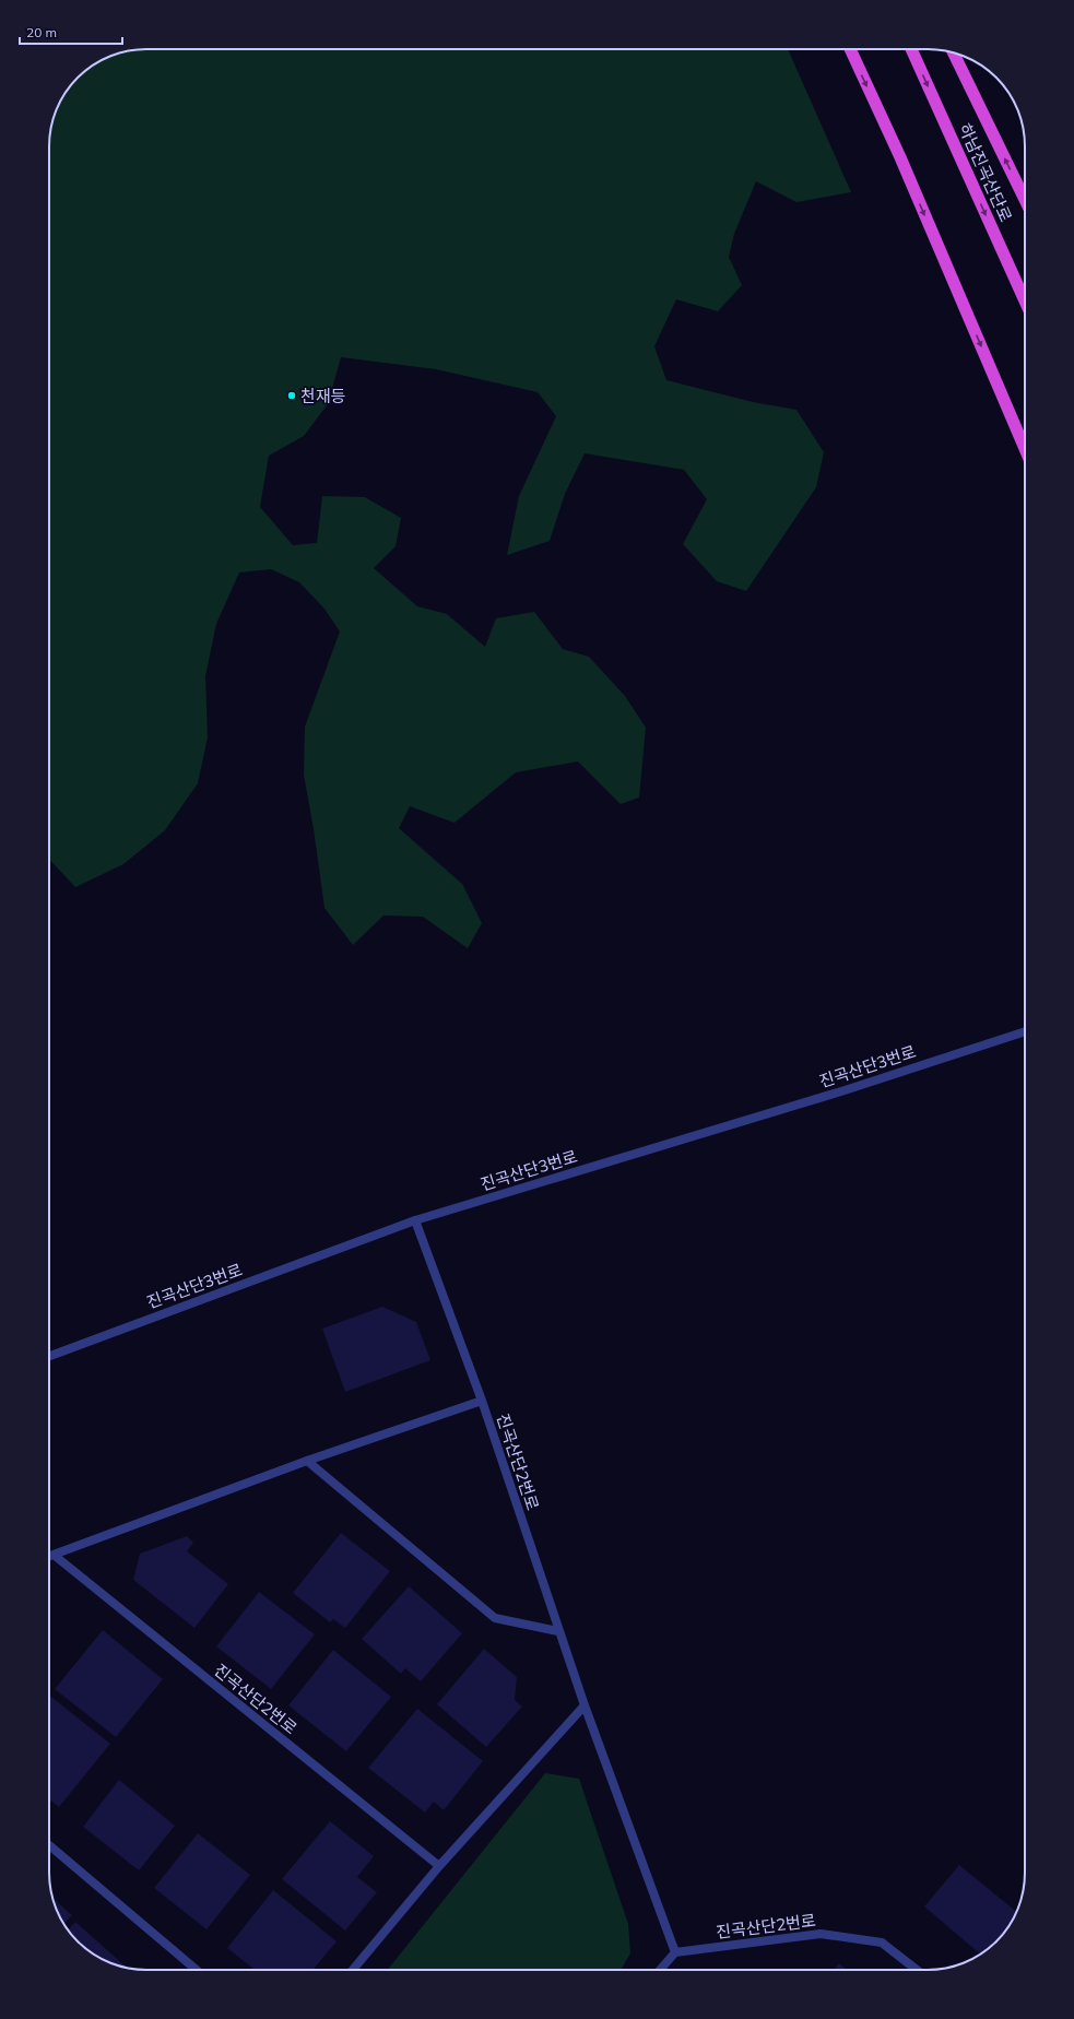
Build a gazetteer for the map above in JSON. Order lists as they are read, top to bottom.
{
  "streets": {
    "highway": ["하남진곡산단로"],
    "street": ["진곡산단3번로", "진곡산단2번로"]
  },
  "crossings": [
    ["진곡산단3번로", "진곡산단2번로"]
  ],
  "places": ["천재등"],
  "scale_bar": "20 m"
}
